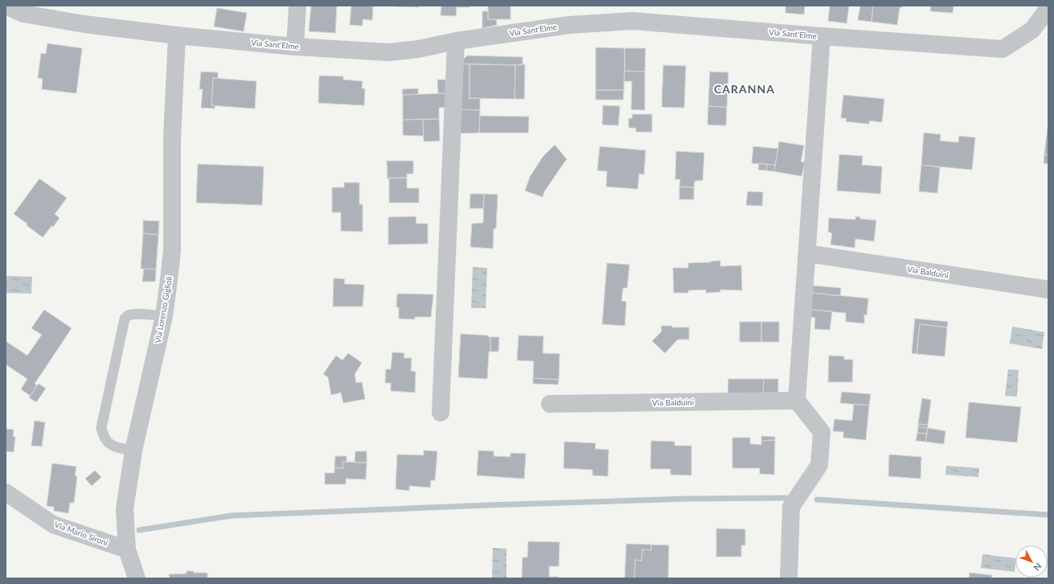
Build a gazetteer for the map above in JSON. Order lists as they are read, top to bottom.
{
  "streets": {
    "street": [
      "Via Sant'Elme",
      "Via Balduini",
      "Via Lorenzo Giglioli",
      "Via Mario Sironi"
    ]
  },
  "crossings": [
    ["Via Sant'Elme", "Via Lorenzo Giglioli"],
    ["Via Lorenzo Giglioli", "Via Mario Sironi"]
  ],
  "districts": ["CARANNA"],
  "north": "bottom right"
}
